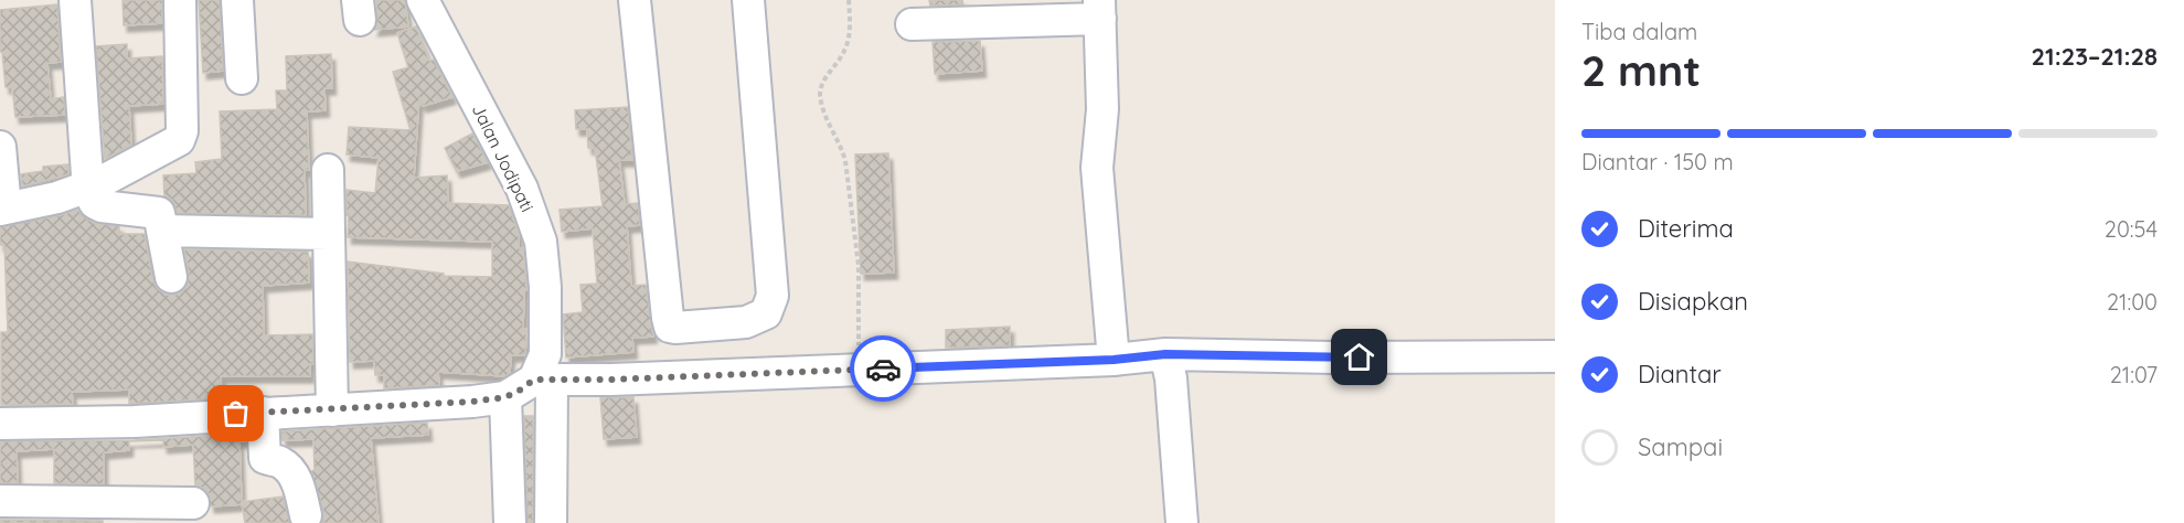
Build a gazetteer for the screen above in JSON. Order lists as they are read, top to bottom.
{
  "streets": {
    "street": ["Jalan Jodipati"]
  },
  "page": {
    "heading": ["2 mnt", "Tiba dalam", "21:23–21:28"],
    "bar": "Diantar · 150 m",
    "list": [
      ["Diterima", "20:54"],
      ["Disiapkan", "21:00"],
      ["Diantar", "21:07"],
      "Sampai"
    ]
  }
}
